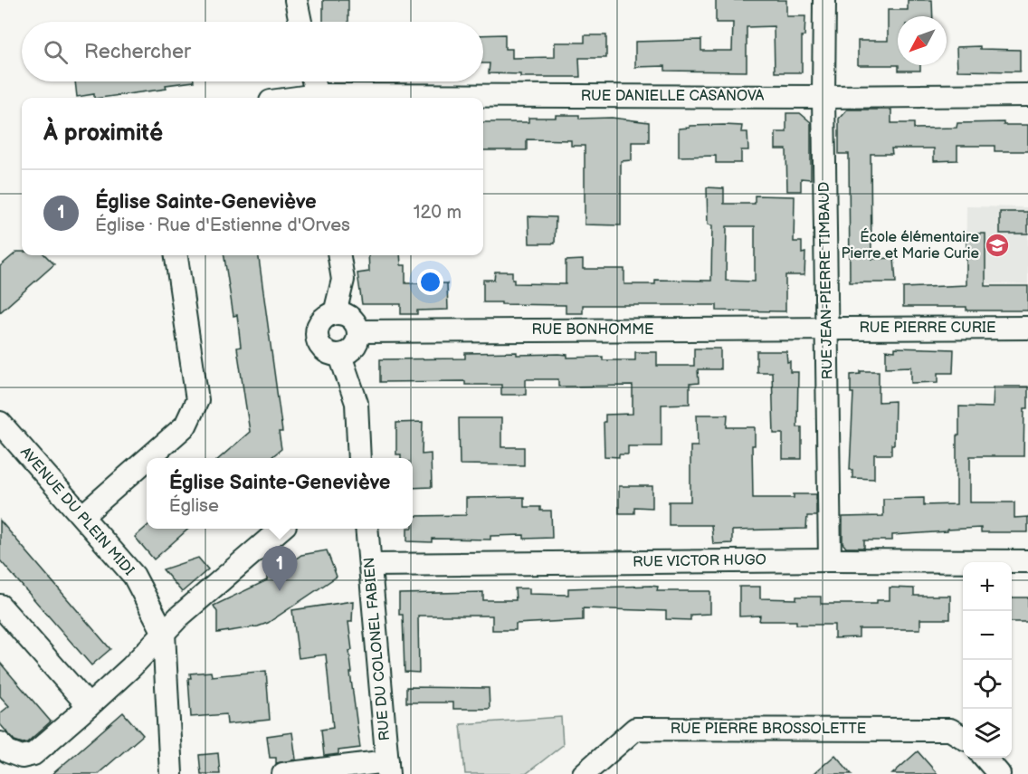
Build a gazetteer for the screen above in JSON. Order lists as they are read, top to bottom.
{
  "streets": {
    "street": [
      "RUE DANIELLE CASANOVA",
      "RUE JEAN-PIERRE TIMBAUD",
      "RUE PIERRE CURIE",
      "RUE BONHOMME",
      "AVENUE DU PLEIN MIDI",
      "RUE VICTOR HUGO",
      "RUE DU COLONEL FABIEN",
      "RUE PIERRE BROSSOLETTE"
    ]
  },
  "crossings": [
    ["RUE DANIELLE CASANOVA", "RUE JEAN-PIERRE TIMBAUD"],
    ["RUE JEAN-PIERRE TIMBAUD", "RUE PIERRE CURIE"],
    ["RUE JEAN-PIERRE TIMBAUD", "RUE BONHOMME"],
    ["RUE JEAN-PIERRE TIMBAUD", "RUE VICTOR HUGO"],
    ["RUE PIERRE CURIE", "RUE BONHOMME"],
    ["RUE VICTOR HUGO", "RUE DU COLONEL FABIEN"]
  ],
  "places": {
    "school or university": ["École élémentaire Pierre et Marie Curie"]
  },
  "north": "bottom left",
  "page": {
    "search": "Rechercher",
    "heading": "À proximité",
    "list": [
      {
        "mark": "1",
        "name": "Église Sainte-Geneviève",
        "note": "Église · Rue d'Estienne d'Orves",
        "value": "120 m"
      }
    ],
    "popup": ["Église Sainte-Geneviève", "Église"],
    "pins": "1",
    "map_buttons": ["+", "−"]
  }
}
